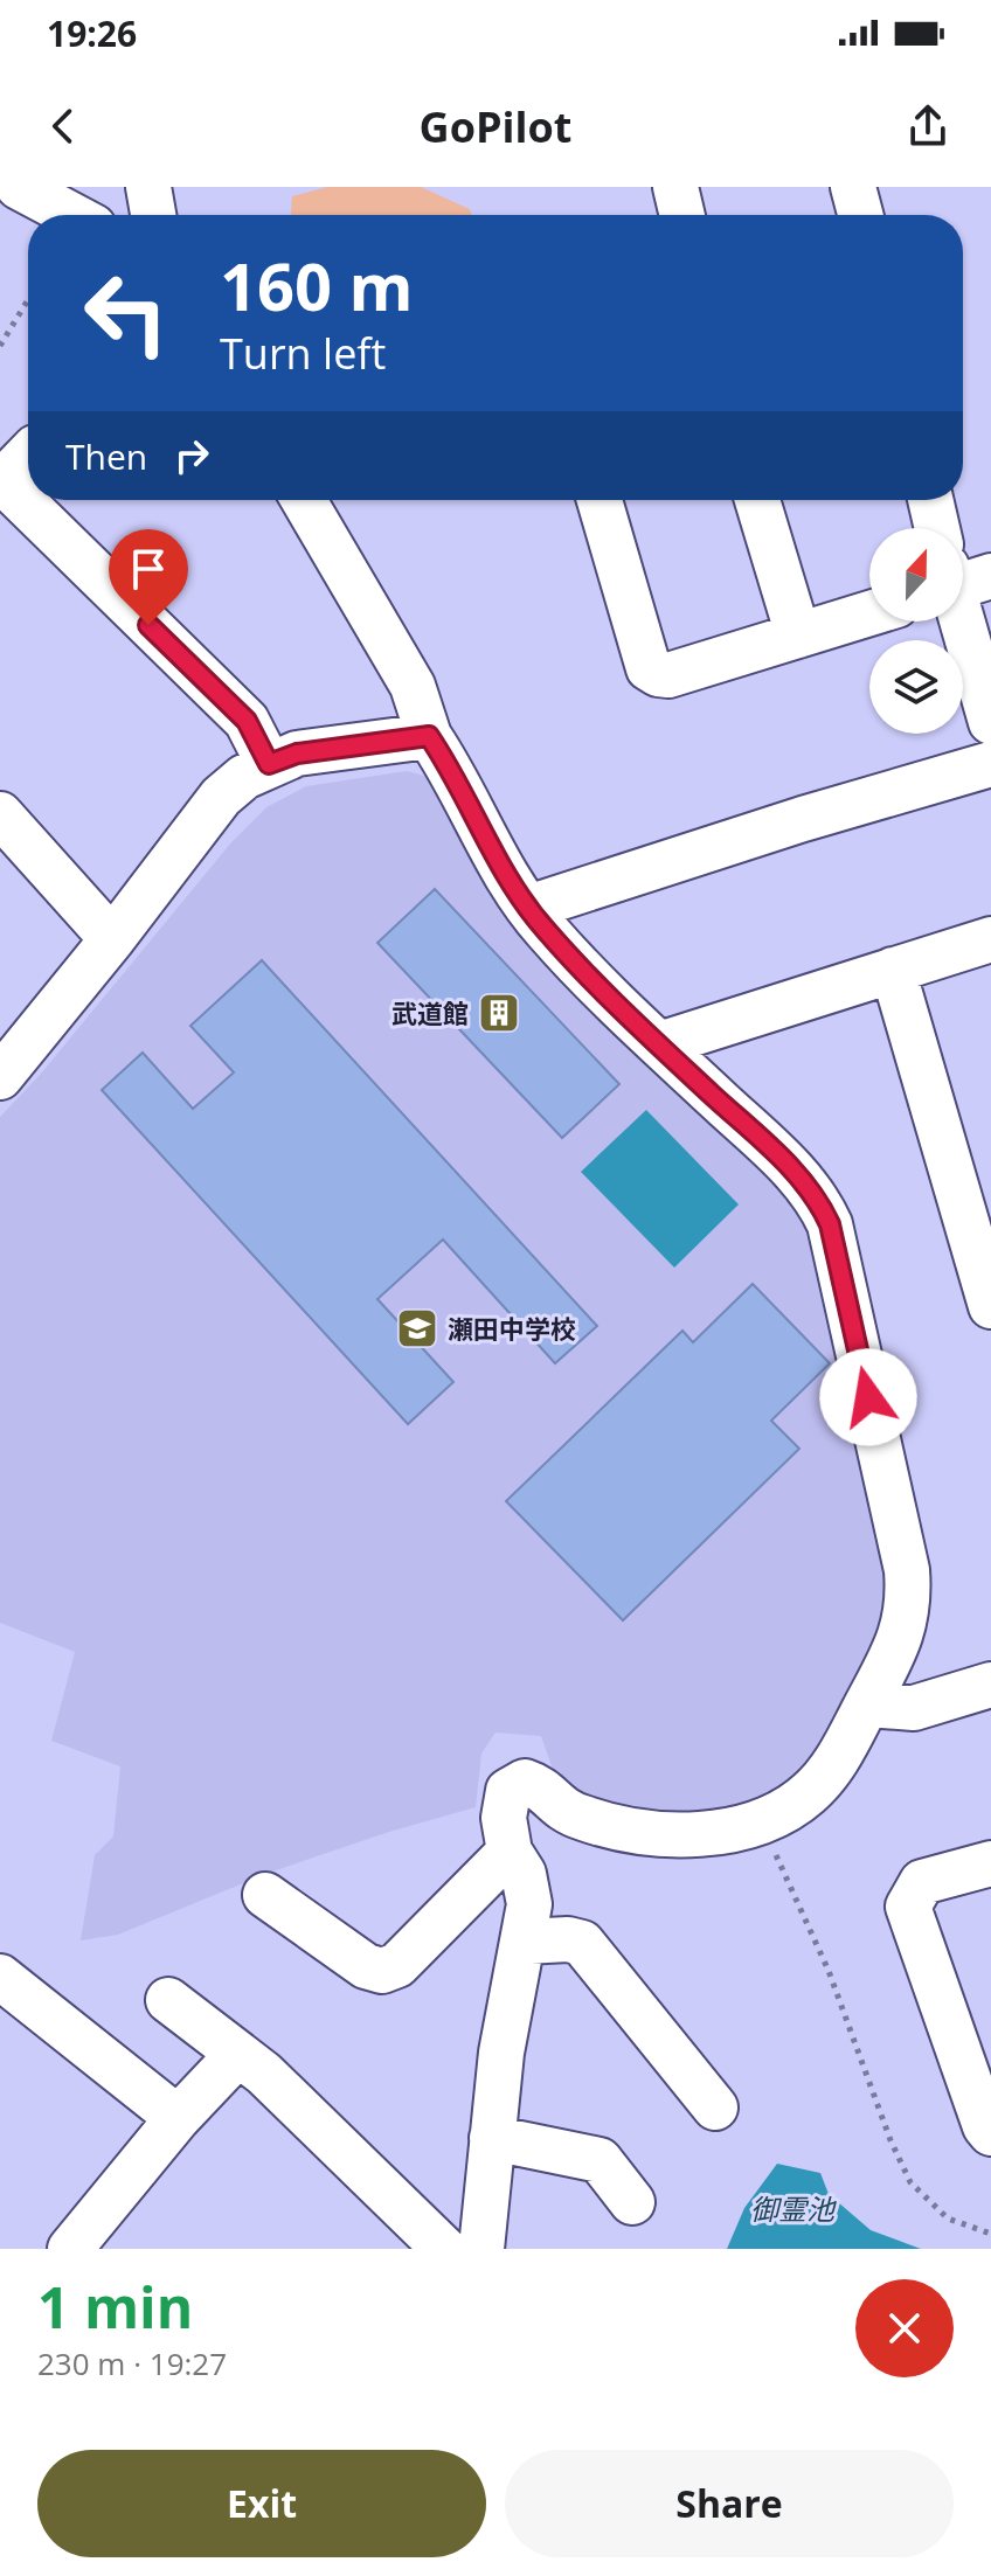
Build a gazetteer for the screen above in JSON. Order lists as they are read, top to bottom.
{
  "water": ["御霊池"],
  "places": {
    "building": ["武道館"],
    "school or university": ["瀬田中学校"]
  },
  "north": "top",
  "page": {
    "status": "19:26",
    "header": "GoPilot",
    "turn": ["160 m", "Turn left"],
    "then": "Then",
    "heading": ["1 min", "230 m · 19:27"],
    "buttons": ["Exit", "Share"]
  }
}
